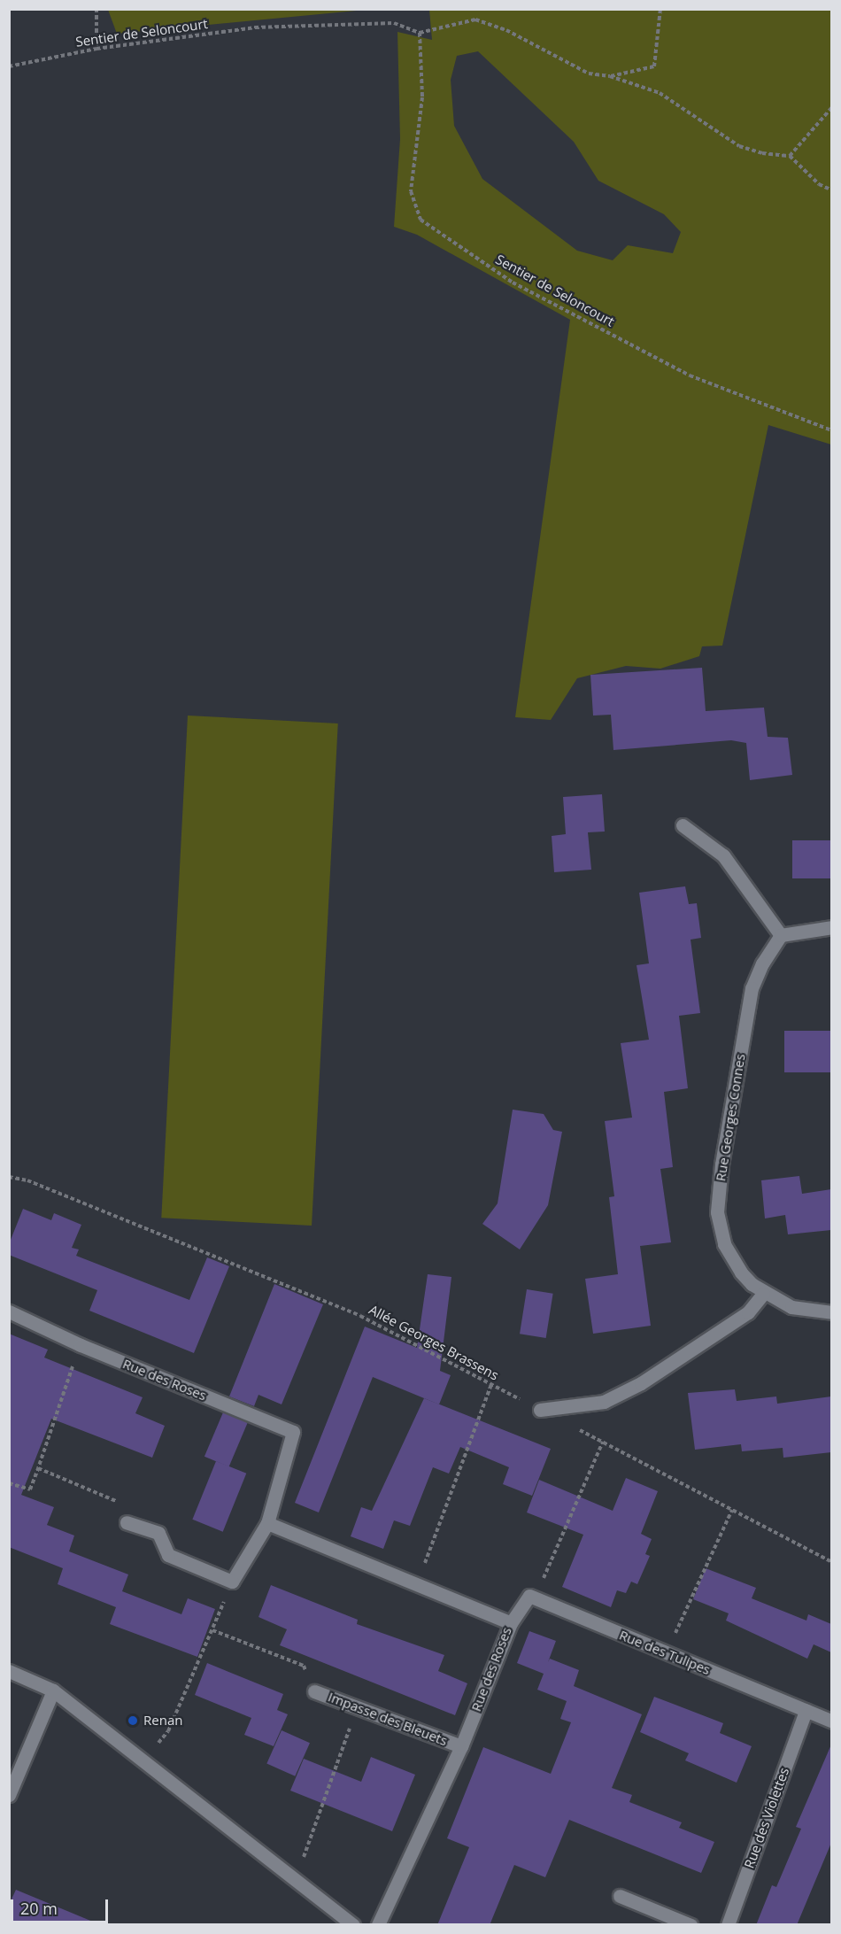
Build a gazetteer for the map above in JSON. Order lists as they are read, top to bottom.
{
  "streets": {
    "street": [
      "Rue Georges Connes",
      "Rue des Roses",
      "Rue des Tulipes",
      "Impasse des Bleuets",
      "Rue des Violettes"
    ],
    "path": ["Sentier de Seloncourt", "Allée Georges Brassens"]
  },
  "crossings": [
    ["Rue des Roses", "Impasse des Bleuets"],
    ["Rue des Tulipes", "Rue des Violettes"]
  ],
  "places": ["Renan"],
  "scale_bar": "20 m"
}
